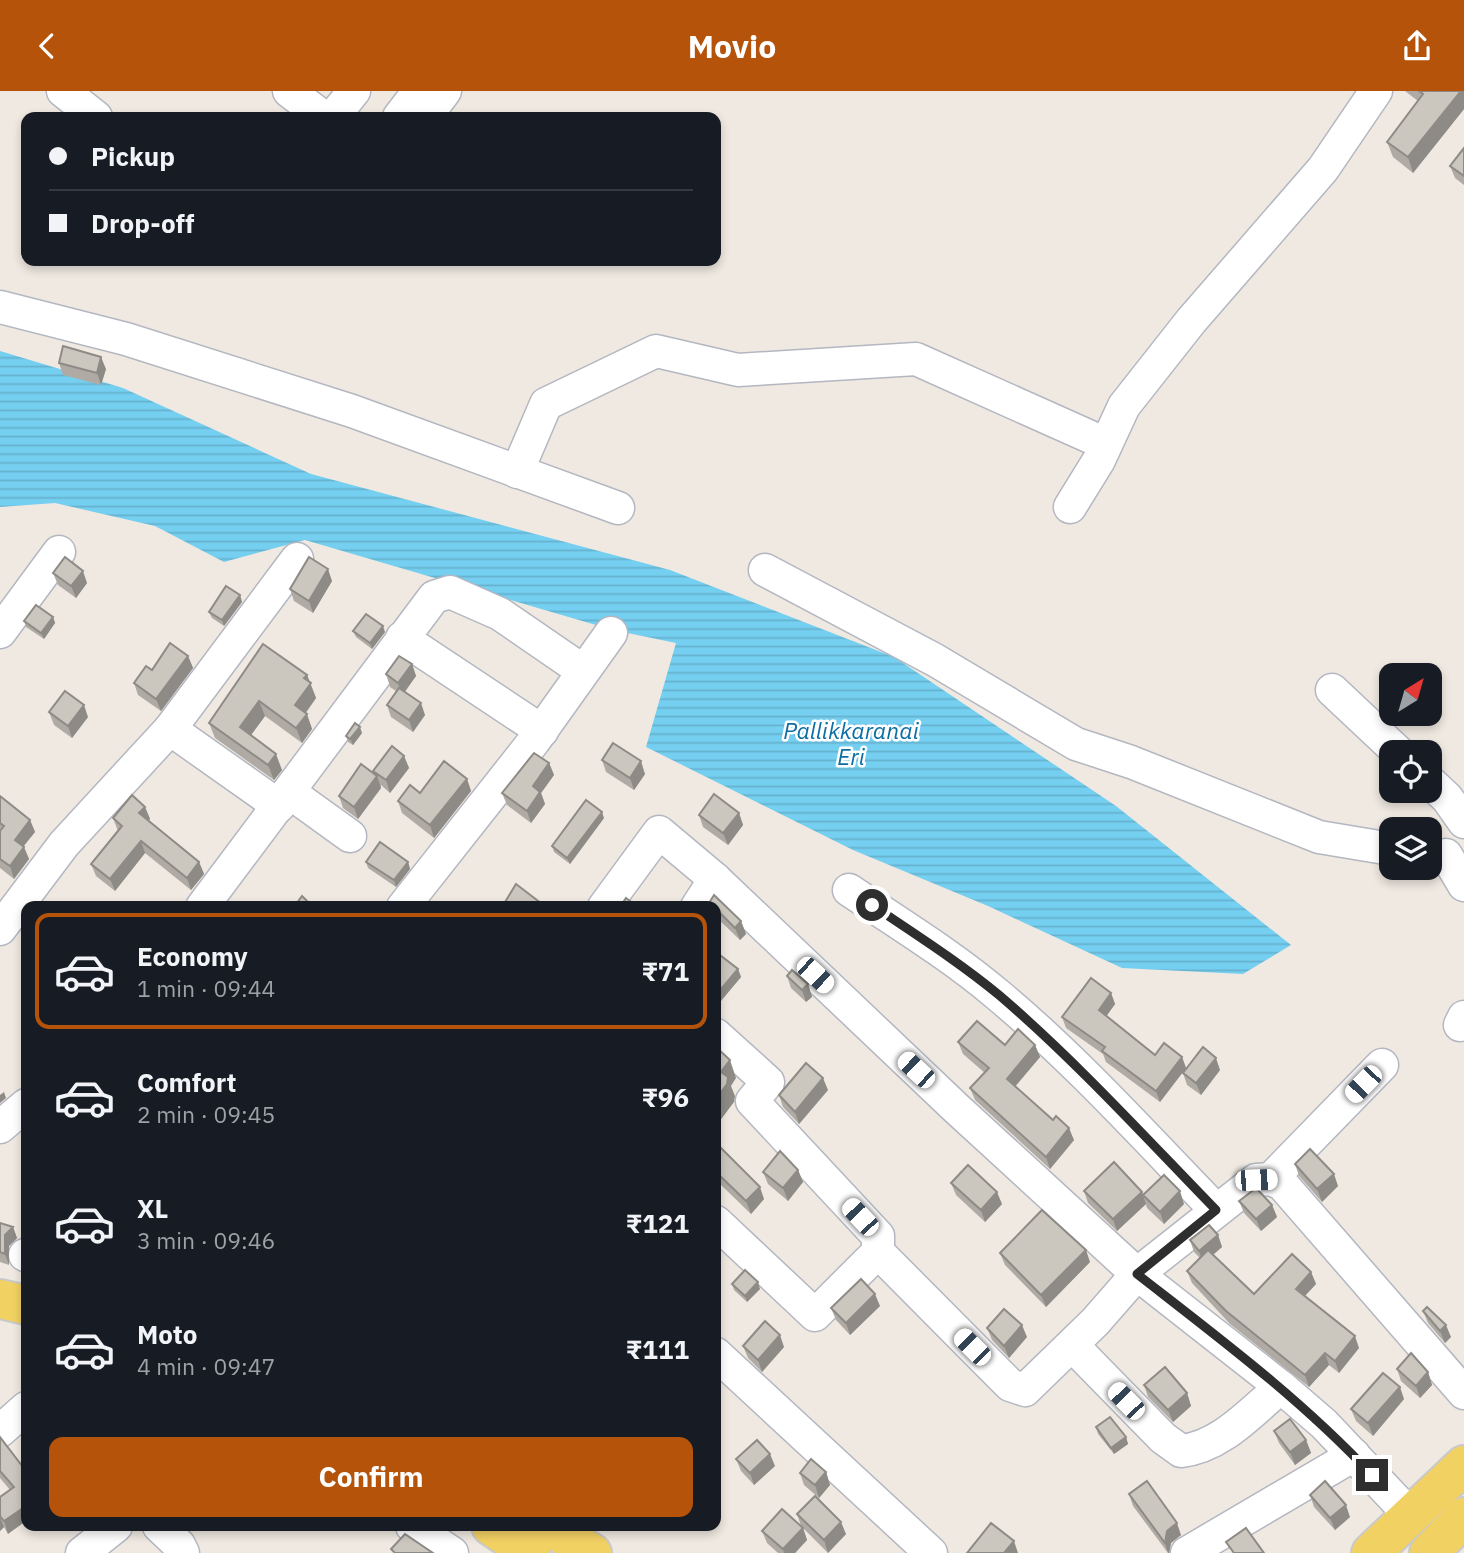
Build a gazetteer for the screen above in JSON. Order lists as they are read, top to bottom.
{
  "water": ["Pallikkaranai Eri"],
  "north": "top right",
  "page": {
    "header": "Movio",
    "banner": ["Pickup", "Drop-off"],
    "list": [
      {
        "name": "Economy",
        "note": "1 min · 09:44",
        "value": "₹71"
      },
      {
        "name": "Comfort",
        "note": "2 min · 09:45",
        "value": "₹96"
      },
      {
        "name": "XL",
        "note": "3 min · 09:46",
        "value": "₹121"
      },
      {
        "name": "Moto",
        "note": "4 min · 09:47",
        "value": "₹111"
      }
    ],
    "buttons": "Confirm"
  }
}
